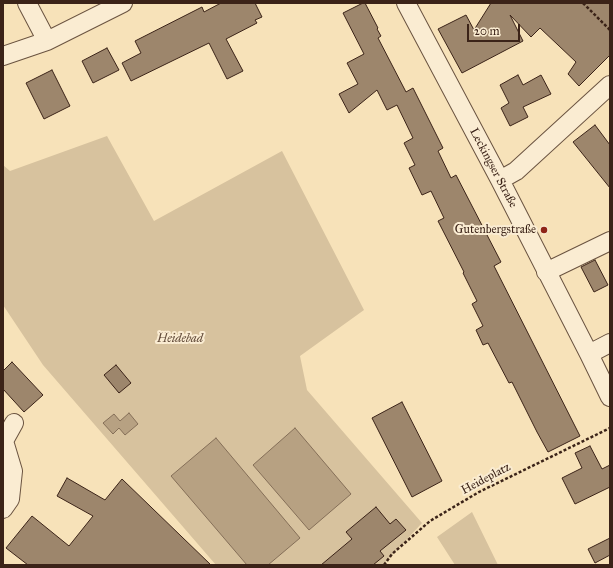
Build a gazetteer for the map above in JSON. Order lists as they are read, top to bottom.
{
  "streets": {
    "street": ["Leckingser Straße"],
    "path": ["Heideplatz"]
  },
  "parks": ["Heidebad"],
  "places": ["Gutenbergstraße"],
  "scale_bar": "20 m"
}
